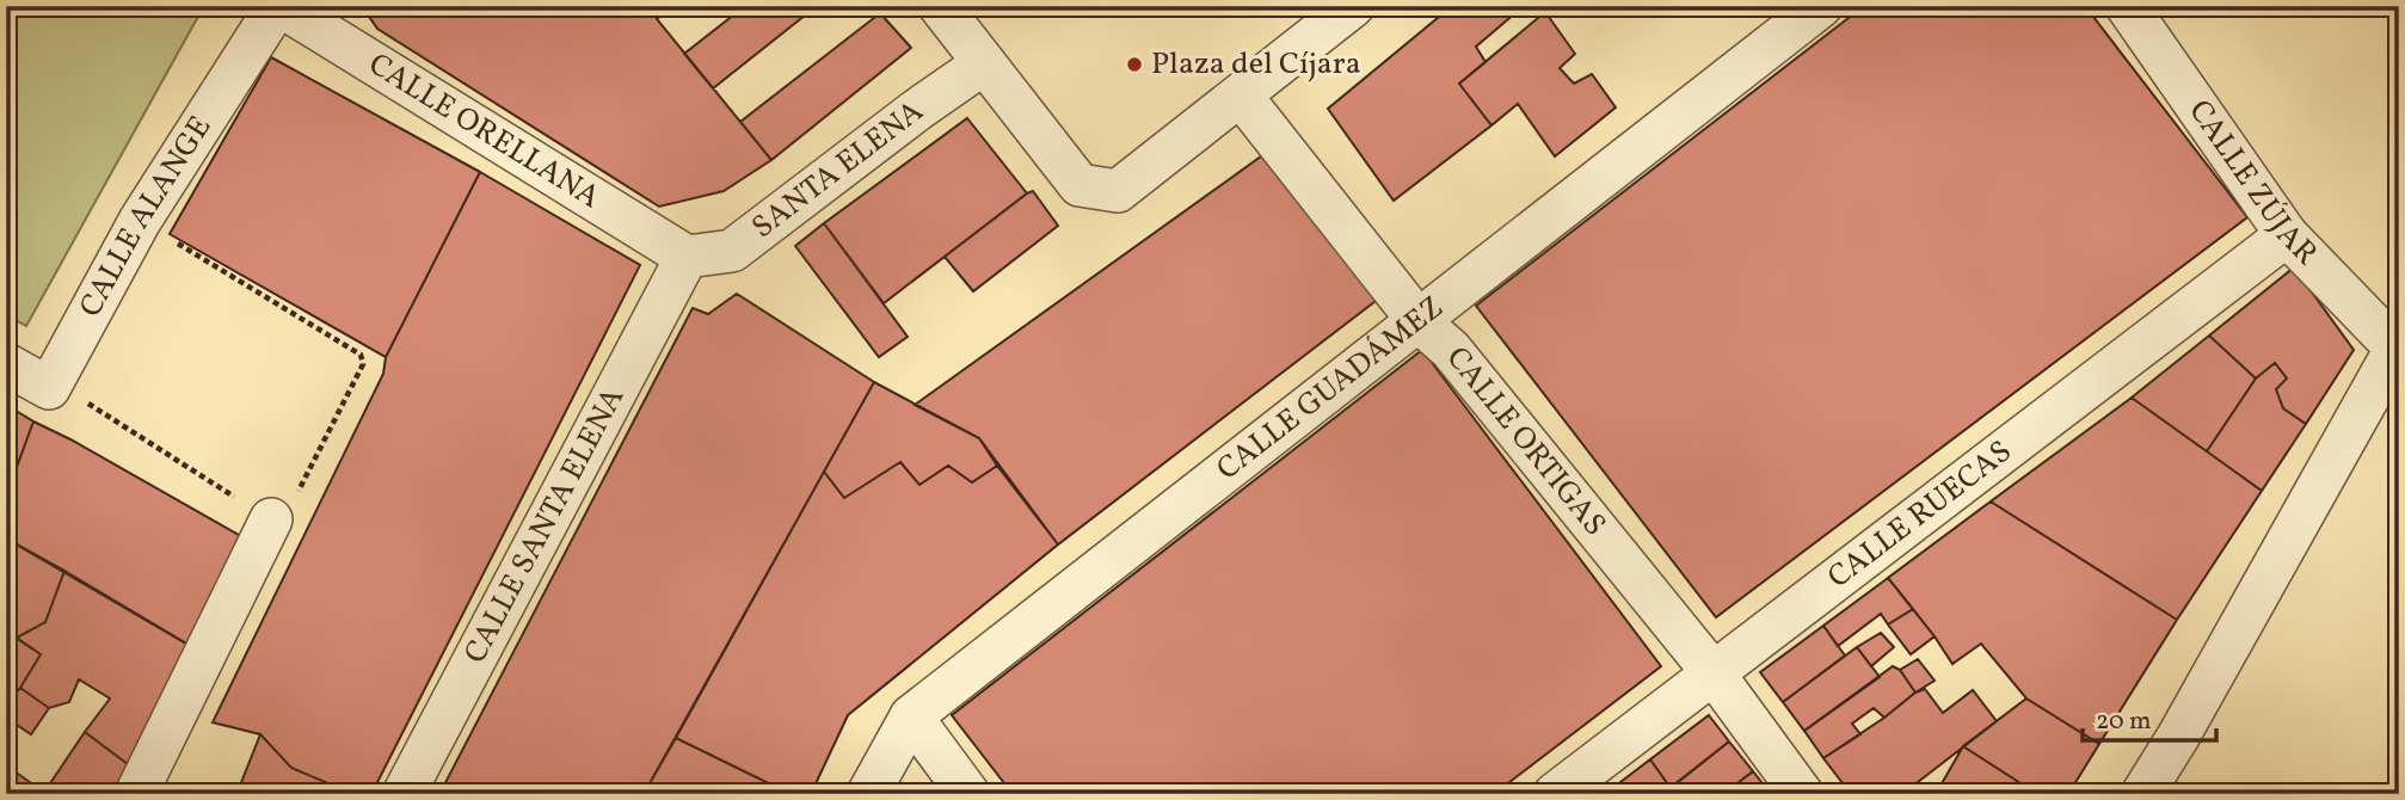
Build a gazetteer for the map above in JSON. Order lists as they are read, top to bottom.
{
  "streets": {
    "street": [
      "CALLE ORELLANA",
      "SANTA ELENA",
      "CALLE ZÚJAR",
      "CALLE ALANGE",
      "CALLE GUADÁMEZ",
      "CALLE ORTIGAS",
      "CALLE RUECAS",
      "CALLE SANTA ELENA"
    ]
  },
  "crossings": [
    ["CALLE ORELLANA", "SANTA ELENA"],
    ["CALLE ORELLANA", "CALLE ALANGE"],
    ["CALLE ORELLANA", "CALLE SANTA ELENA"],
    ["SANTA ELENA", "CALLE SANTA ELENA"],
    ["CALLE ZÚJAR", "CALLE RUECAS"],
    ["CALLE GUADÁMEZ", "CALLE ORTIGAS"],
    ["CALLE ORTIGAS", "CALLE RUECAS"]
  ],
  "places": ["Plaza del Cíjara"],
  "scale_bar": "20 m"
}
